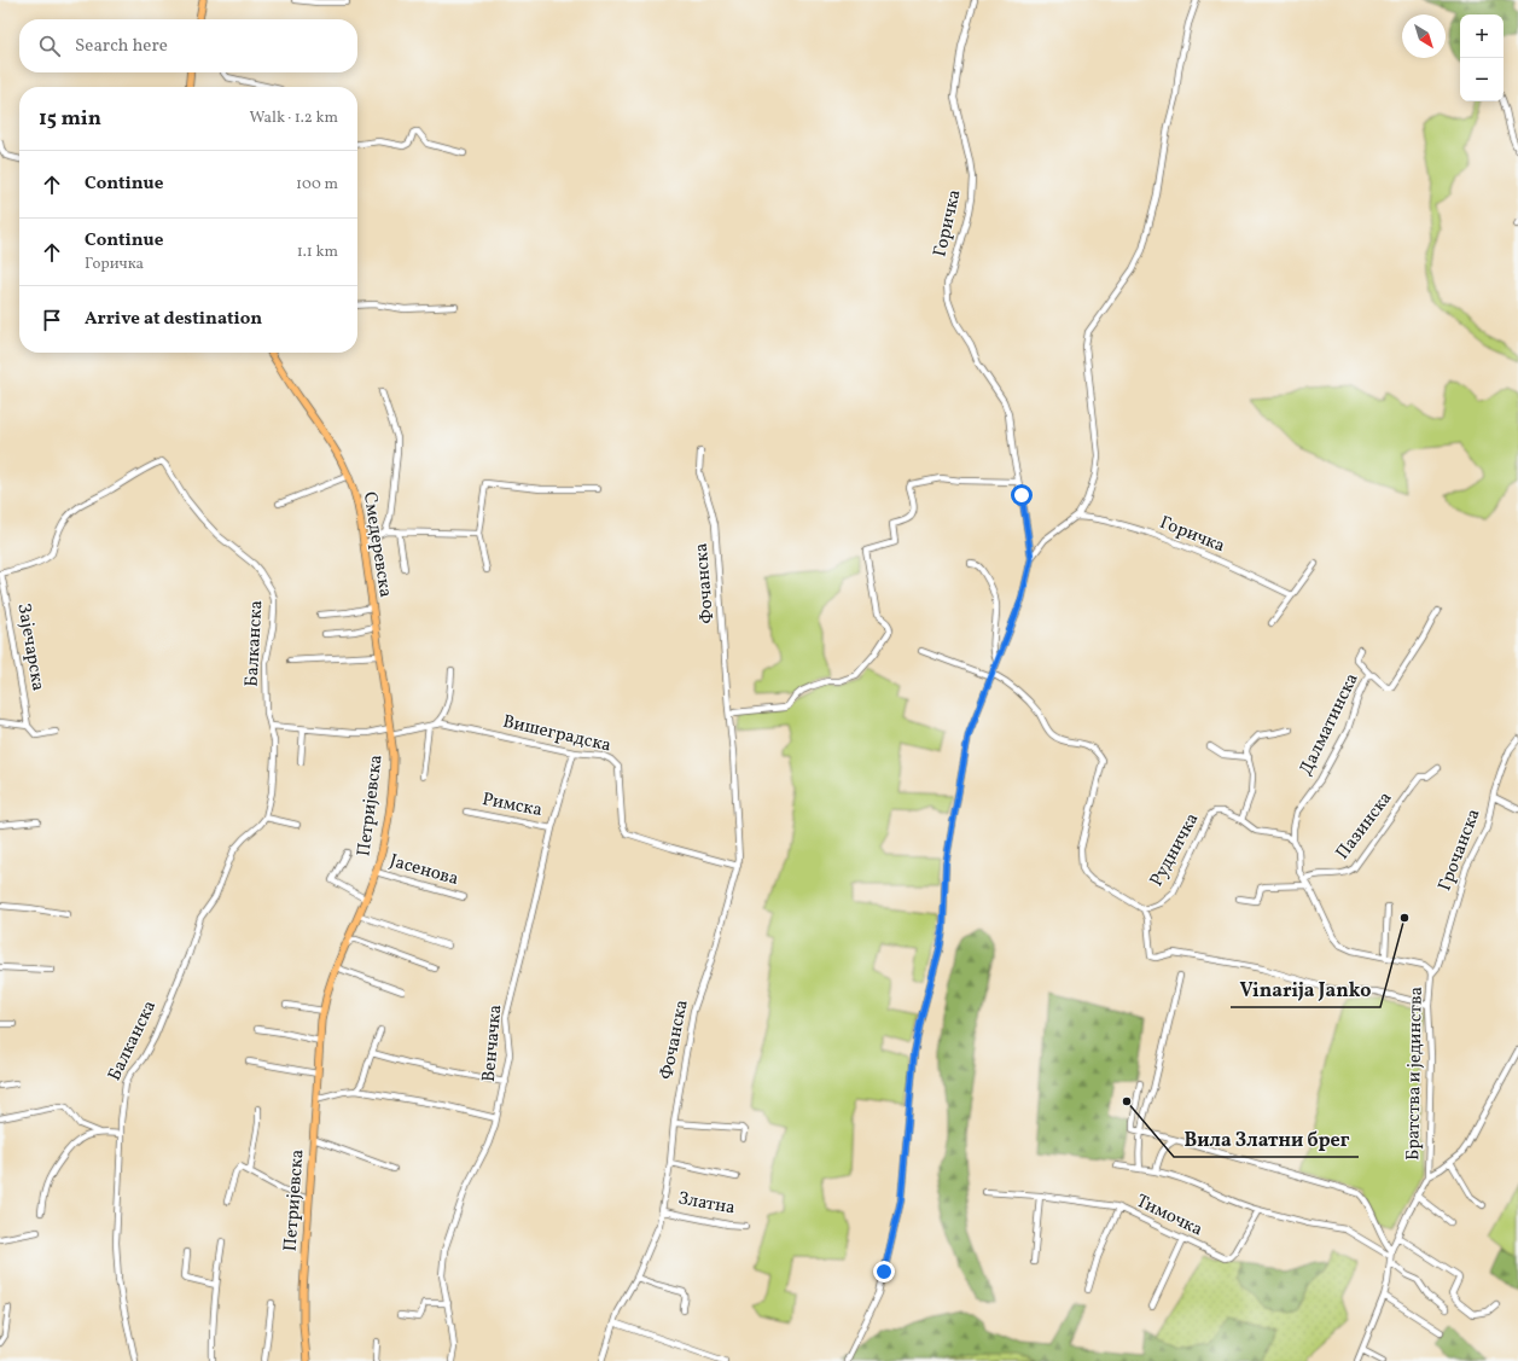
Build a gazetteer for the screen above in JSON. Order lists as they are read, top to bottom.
{
  "streets": {
    "main road": ["Смедеревска", "Петријевска"],
    "street": [
      "Горичка",
      "Фочанска",
      "Балканска",
      "Зајечарска",
      "Далматинска",
      "Вишеградска",
      "Римска",
      "Пазинска",
      "Рудничка",
      "Грочанска",
      "Јасенова",
      "Венчачка",
      "Братства и јединства",
      "Златна",
      "Тимочка"
    ]
  },
  "crossings": [
    ["Смедеревска", "Петријевска"],
    ["Фочанска", "Вишеградска"],
    ["Фочанска", "Златна"],
    ["Балканска", "Зајечарска"],
    ["Балканска", "Вишеградска"],
    ["Далматинска", "Рудничка"],
    ["Вишеградска", "Петријевска"],
    ["Вишеградска", "Венчачка"],
    ["Петријевска", "Јасенова"],
    ["Римска", "Венчачка"],
    ["Грочанска", "Братства и јединства"],
    ["Братства и јединства", "Тимочка"]
  ],
  "places": ["Vinarija Janko", "Вила Златни брег"],
  "north": "bottom right",
  "page": {
    "map_buttons": ["+", "−"],
    "search": "Search here",
    "heading": ["15 min", "Walk · 1.2 km"],
    "list": [
      ["Continue", "100 m"],
      ["Continue", "Горичка", "1.1 km"],
      "Arrive at destination"
    ]
  }
}
